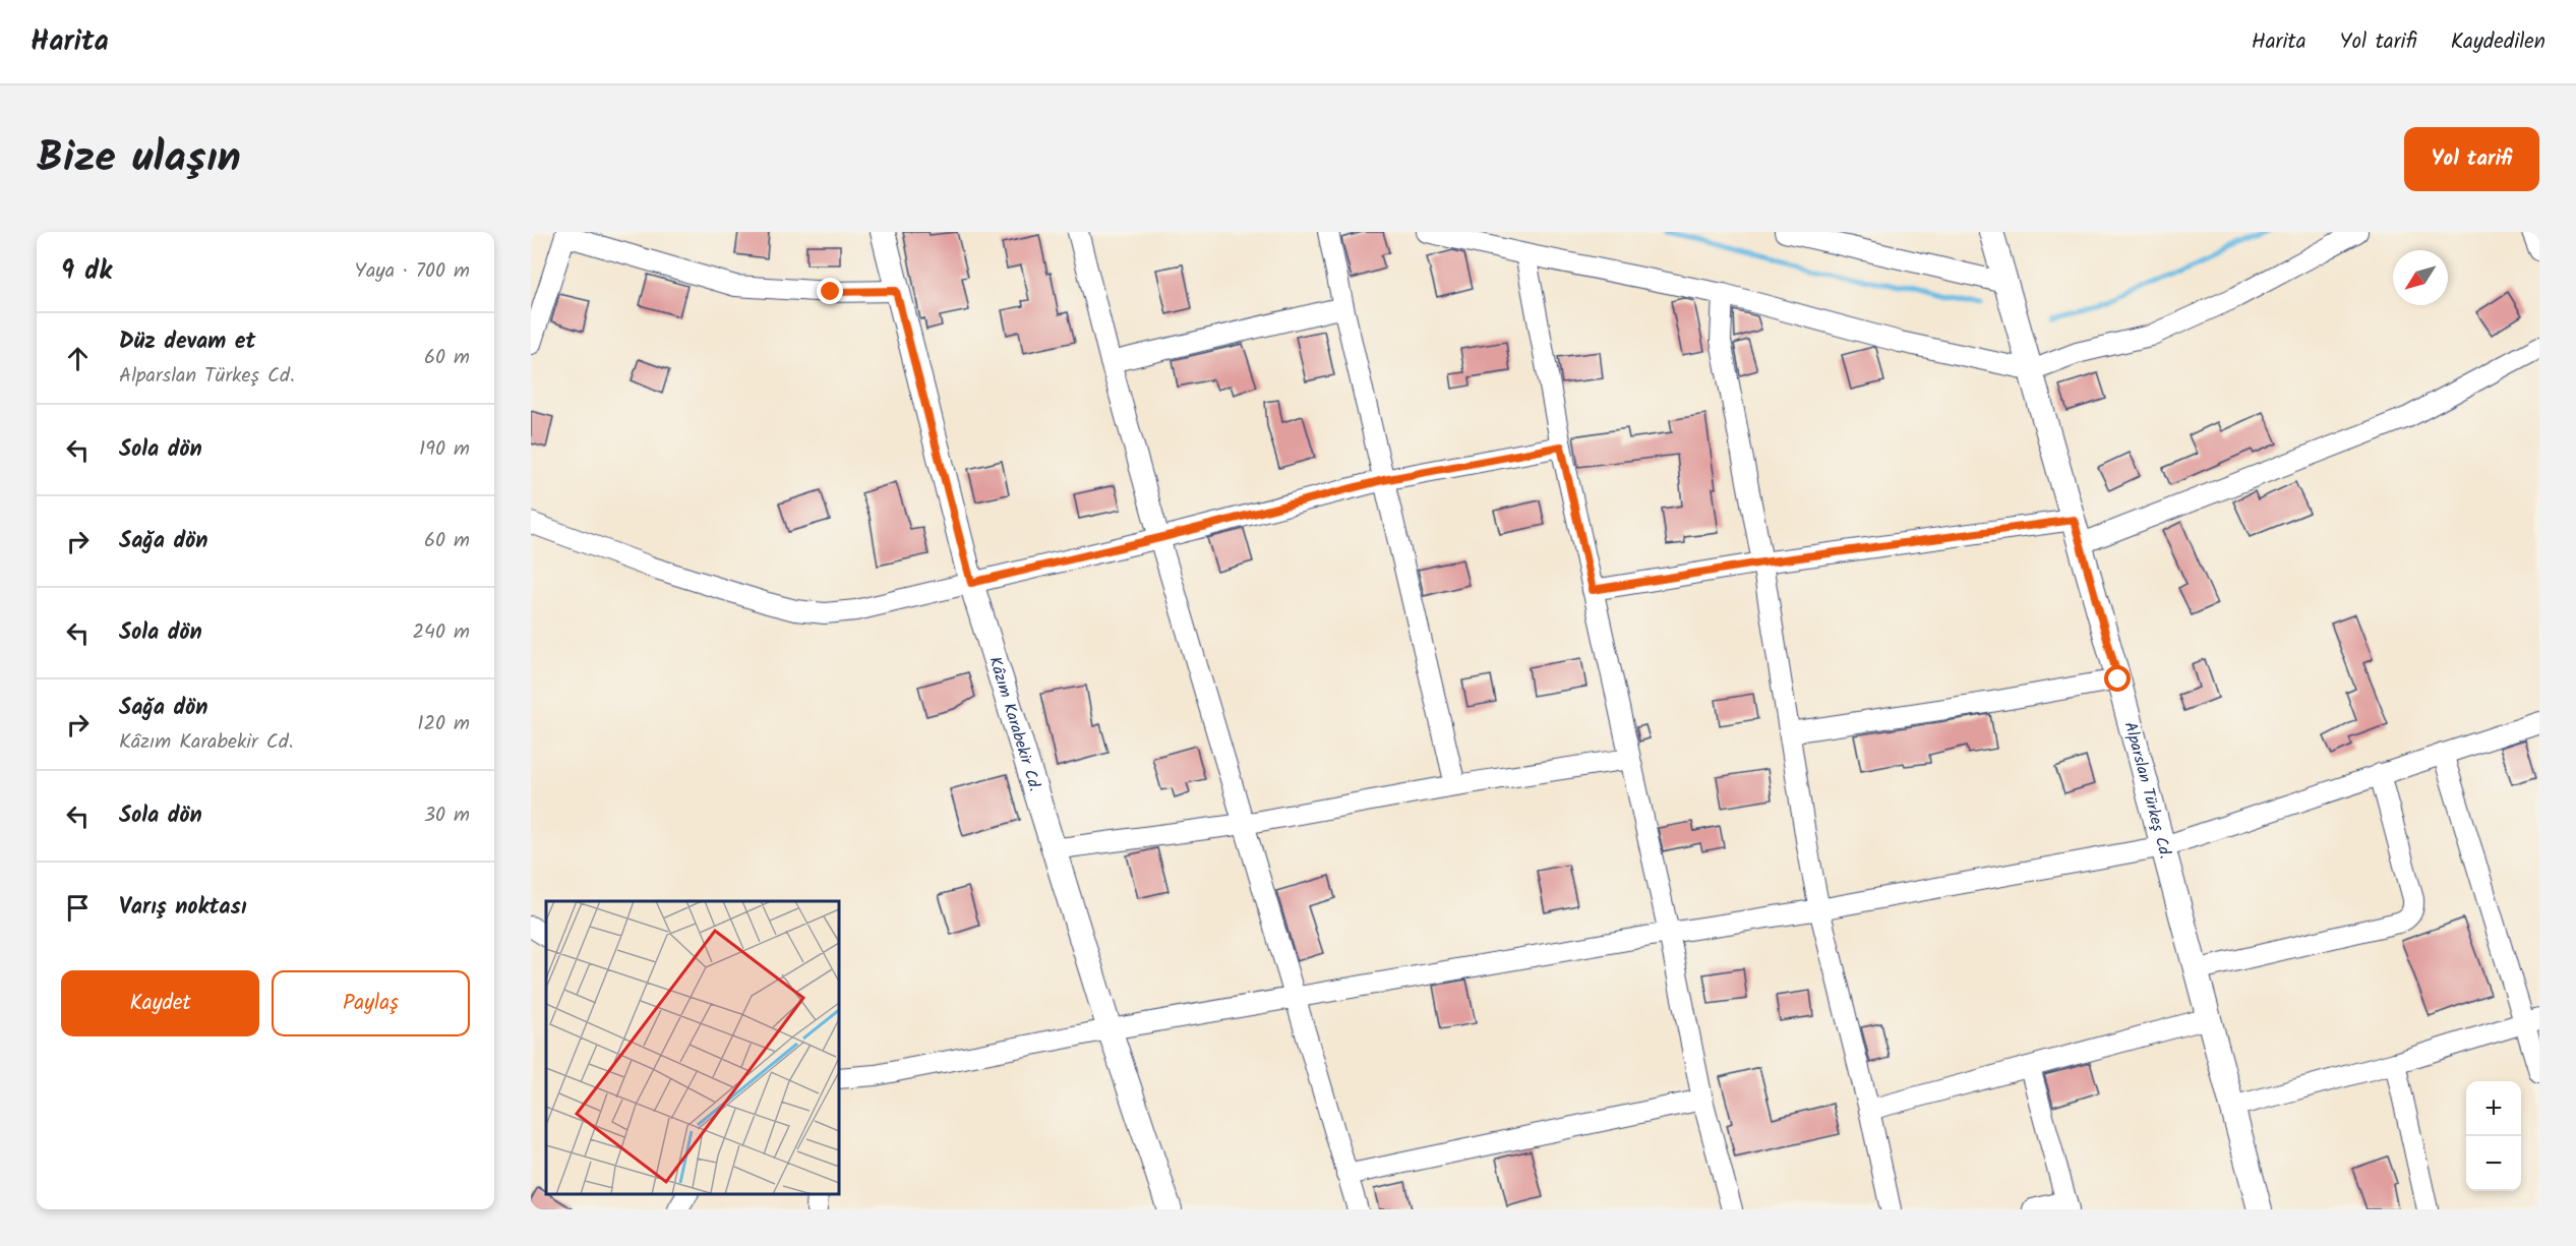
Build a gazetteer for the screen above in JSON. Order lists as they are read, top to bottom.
{
  "streets": {
    "street": ["Kâzım Karabekir Cd.", "Alparslan Türkeş Cd."]
  },
  "north": "bottom left",
  "page": {
    "header": "Harita",
    "nav": ["Harita", "Yol tarifi", "Kaydedilen"],
    "title": "Bize ulaşın",
    "buttons": [
      "Yol tarifi",
      ["Kaydet", "Paylaş"]
    ],
    "heading": ["9 dk", "Yaya · 700 m"],
    "list": [
      ["Düz devam et", "Alparslan Türkeş Cd.", "60 m"],
      ["Sola dön", "190 m"],
      ["Sağa dön", "60 m"],
      ["Sola dön", "240 m"],
      ["Sağa dön", "Kâzım Karabekir Cd.", "120 m"],
      ["Sola dön", "30 m"],
      "Varış noktası"
    ],
    "map_buttons": ["+", "−"]
  }
}
